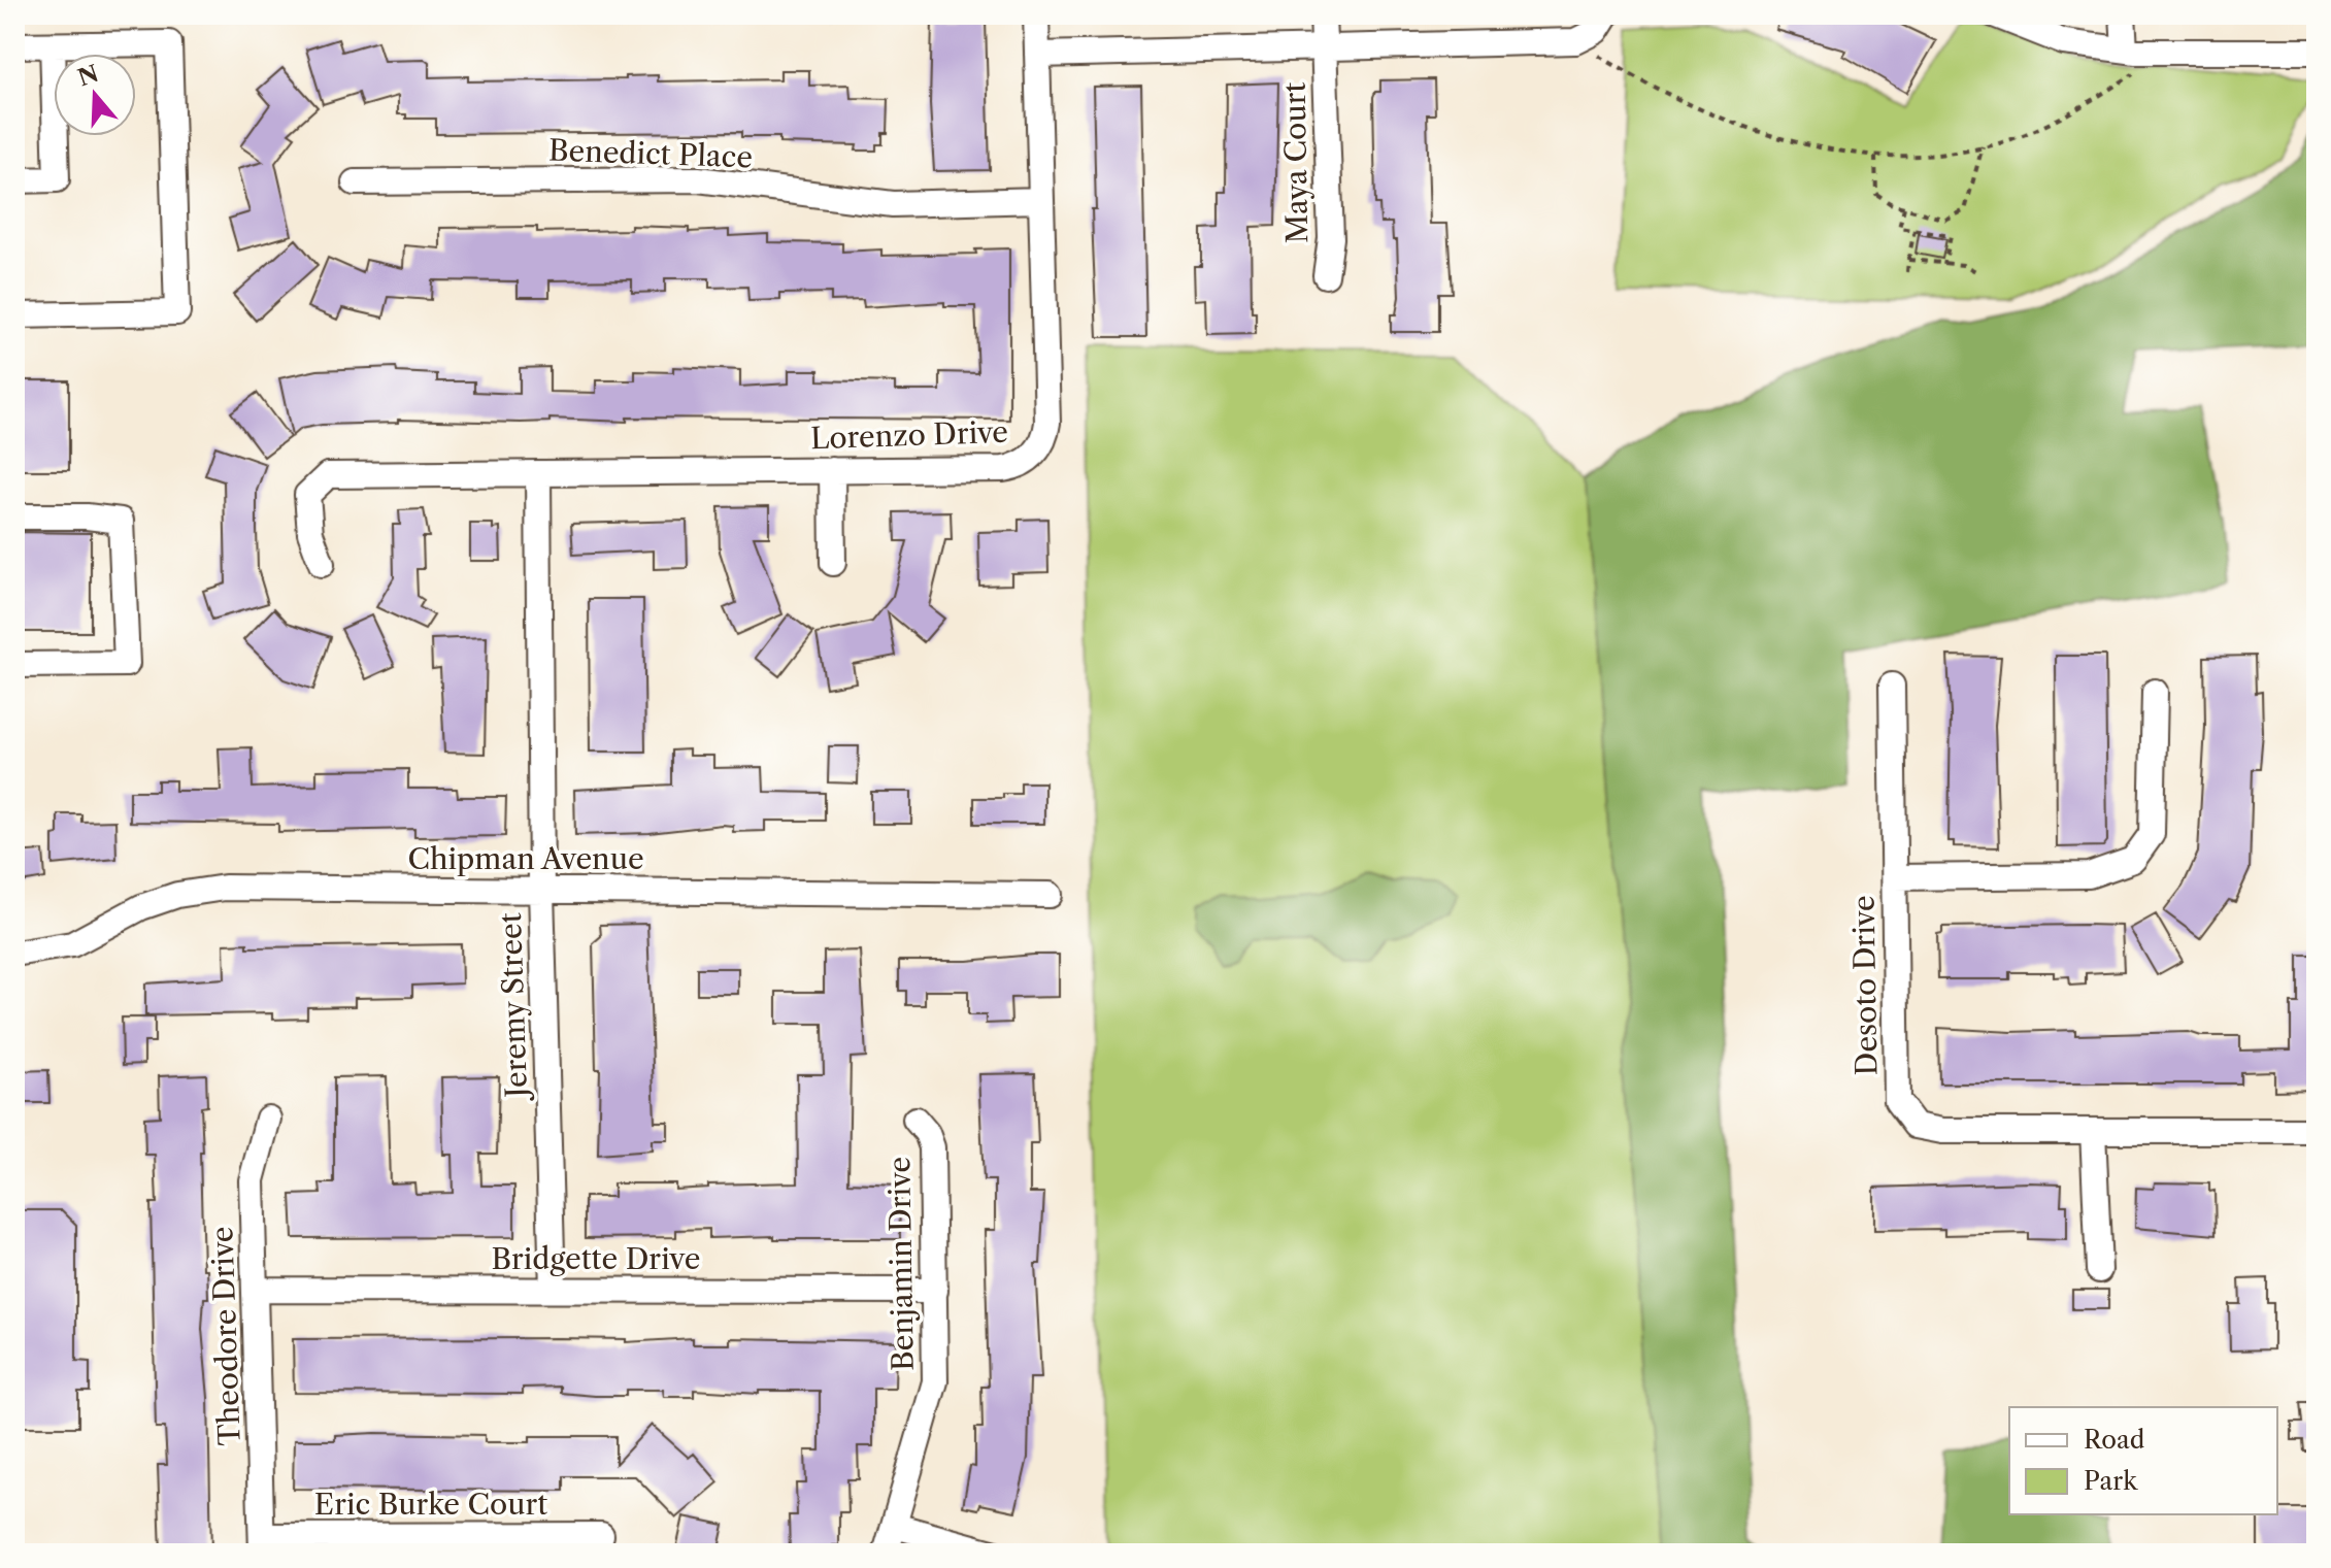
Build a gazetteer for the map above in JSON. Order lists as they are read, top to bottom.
{
  "streets": {
    "street": [
      "Benedict Place",
      "Maya Court",
      "Lorenzo Drive",
      "Chipman Avenue",
      "Desoto Drive",
      "Jeremy Street",
      "Bridgette Drive",
      "Benjamin Drive",
      "Theodore Drive",
      "Eric Burke Court"
    ]
  },
  "crossings": [
    ["Benedict Place", "Lorenzo Drive"],
    ["Lorenzo Drive", "Jeremy Street"],
    ["Chipman Avenue", "Jeremy Street"],
    ["Jeremy Street", "Bridgette Drive"],
    ["Bridgette Drive", "Benjamin Drive"],
    ["Bridgette Drive", "Theodore Drive"],
    ["Theodore Drive", "Eric Burke Court"]
  ],
  "legend": ["Road", "Park"],
  "north": "top"
}
